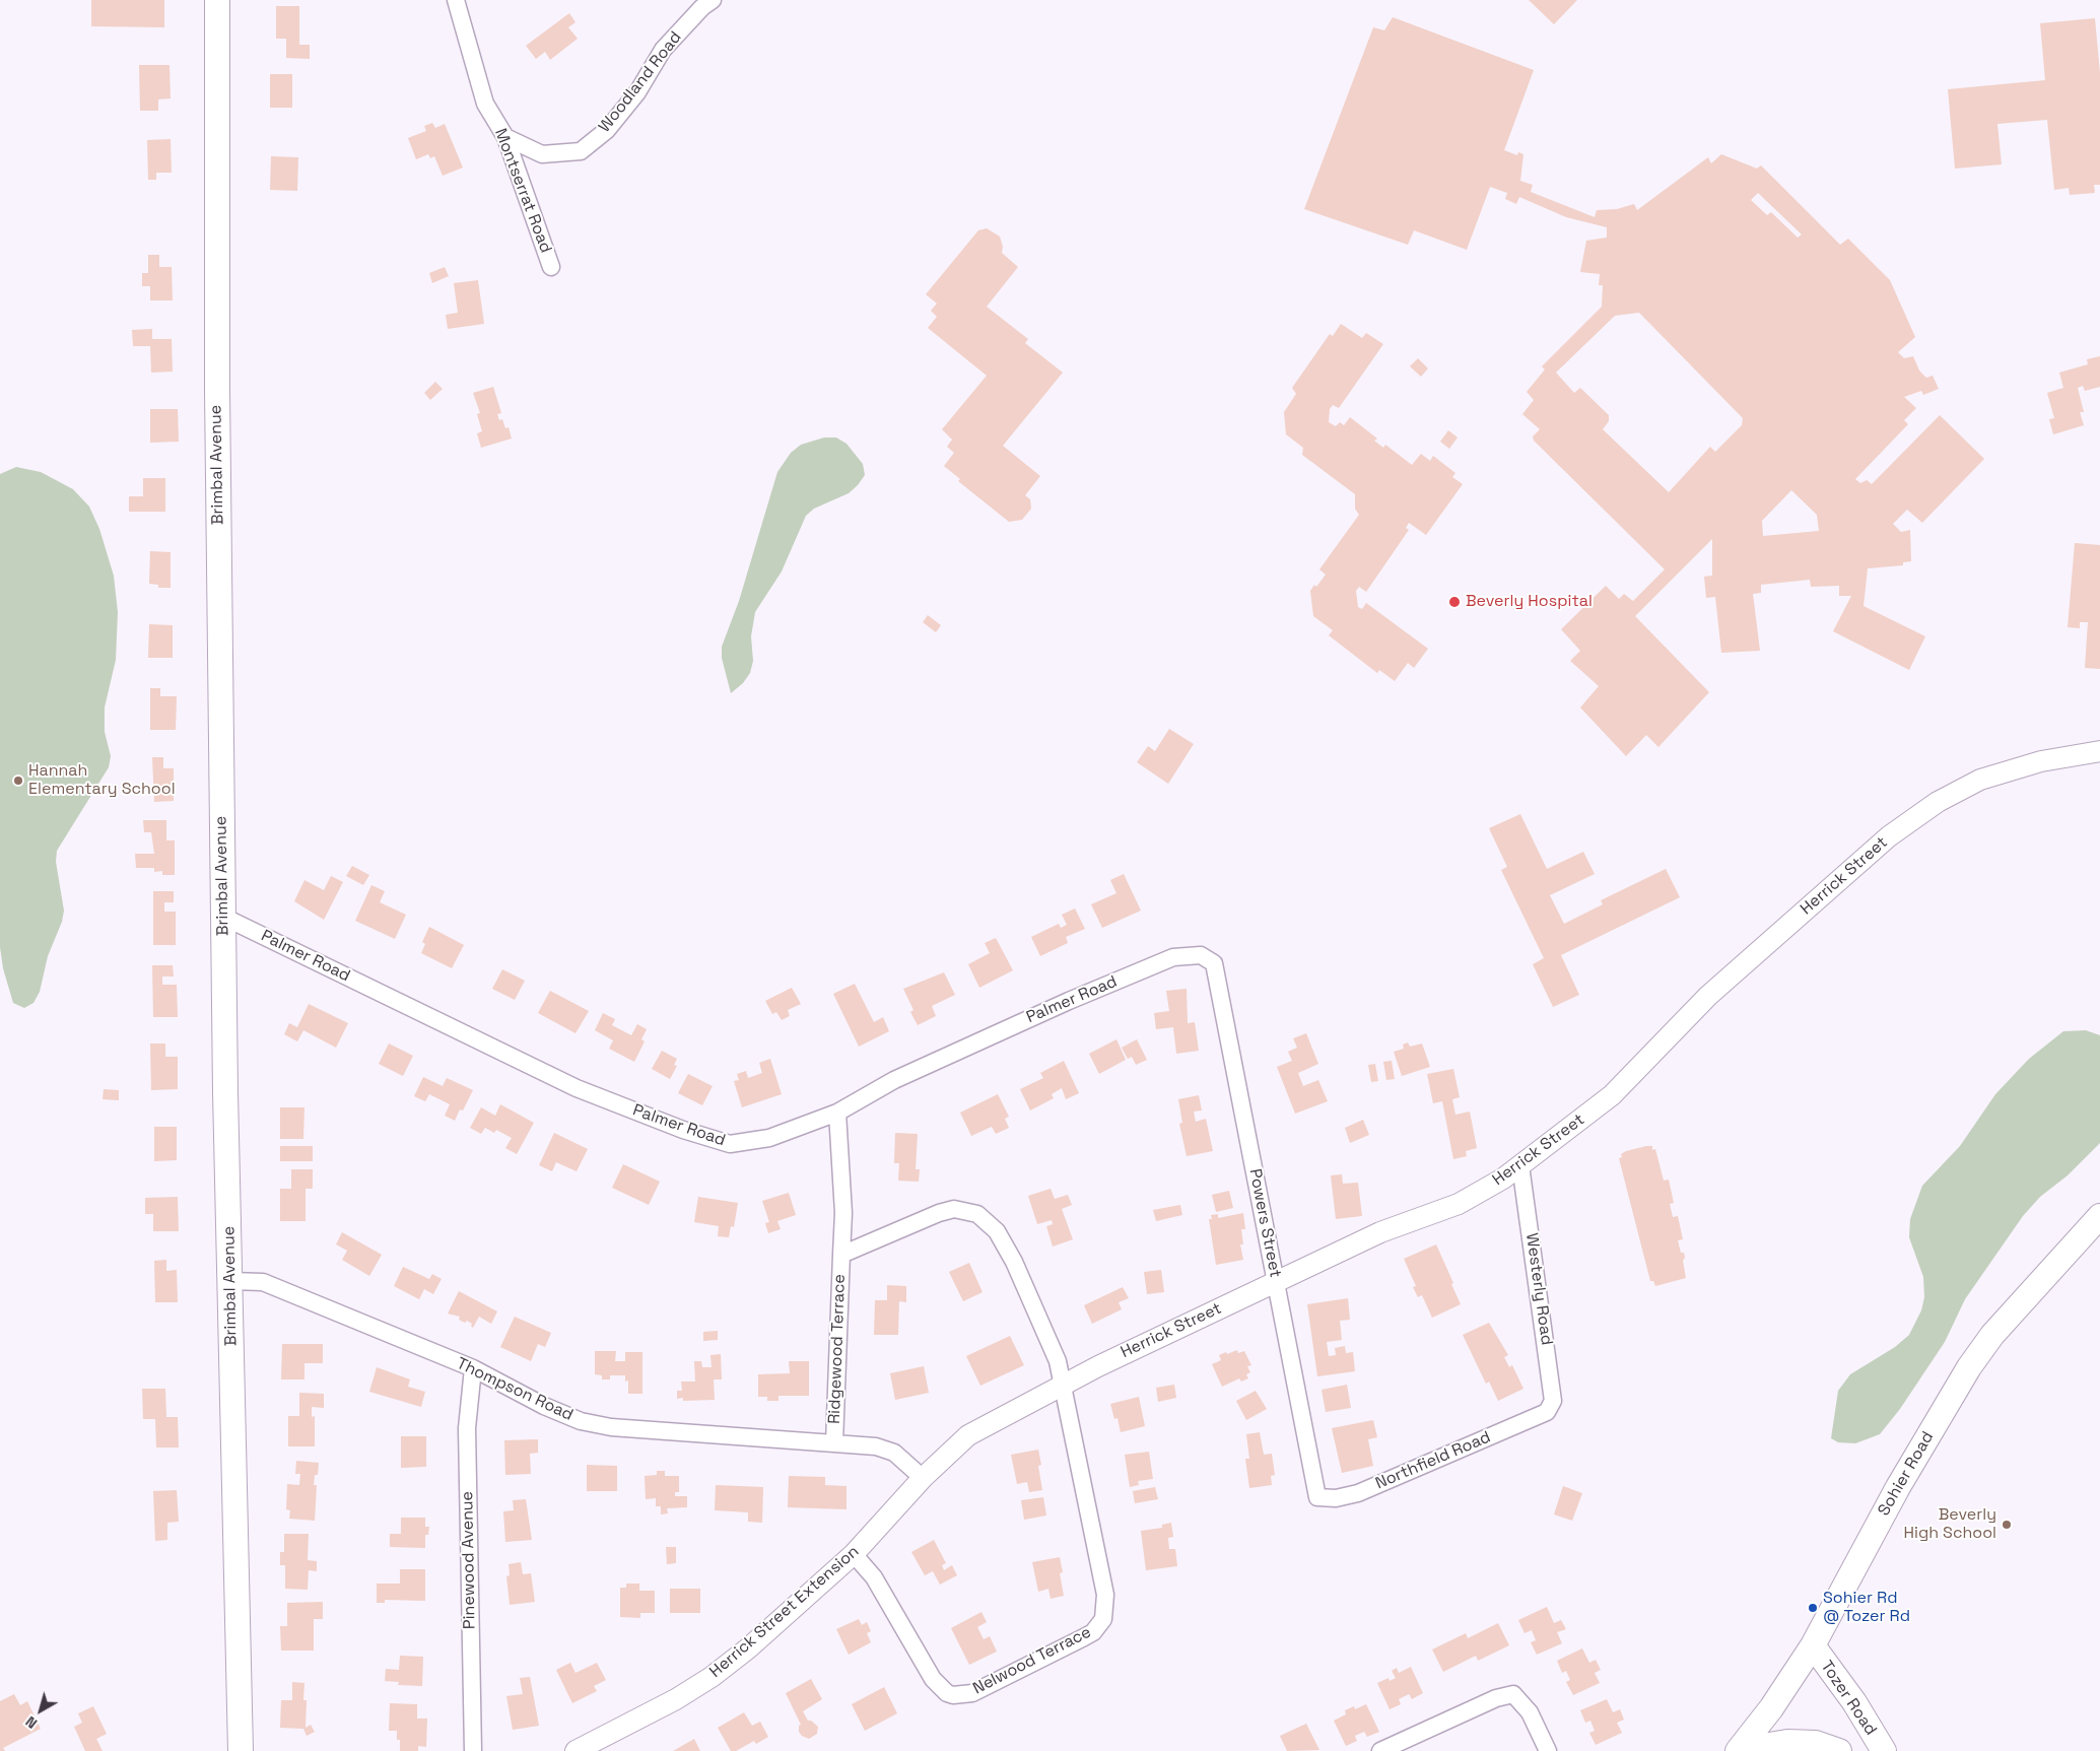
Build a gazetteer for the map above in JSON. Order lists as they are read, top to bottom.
{
  "streets": {
    "main road": ["Brimbal Avenue", "Sohier Road", "Tozer Road"],
    "street": [
      "Woodland Road",
      "Montserrat Road",
      "Herrick Street",
      "Palmer Road",
      "Powers Street",
      "Westerly Road",
      "Ridgewood Terrace",
      "Thompson Road",
      "Northfield Road",
      "Pinewood Avenue",
      "Herrick Street Extension",
      "Nelwood Terrace"
    ]
  },
  "crossings": [
    ["Woodland Road", "Montserrat Road"],
    ["Brimbal Avenue", "Palmer Road"],
    ["Brimbal Avenue", "Thompson Road"],
    ["Herrick Street", "Powers Street"],
    ["Herrick Street", "Westerly Road"],
    ["Herrick Street", "Ridgewood Terrace"],
    ["Herrick Street", "Thompson Road"],
    ["Herrick Street", "Herrick Street Extension"],
    ["Herrick Street", "Nelwood Terrace"],
    ["Palmer Road", "Powers Street"],
    ["Palmer Road", "Ridgewood Terrace"],
    ["Powers Street", "Northfield Road"],
    ["Westerly Road", "Northfield Road"],
    ["Ridgewood Terrace", "Thompson Road"],
    ["Ridgewood Terrace", "Nelwood Terrace"],
    ["Thompson Road", "Pinewood Avenue"],
    ["Thompson Road", "Herrick Street Extension"],
    ["Sohier Road", "Tozer Road"],
    ["Herrick Street Extension", "Nelwood Terrace"]
  ],
  "places": [
    "Beverly Hospital",
    "Hannah Elementary School",
    "Beverly High School",
    "Sohier Rd @ Tozer Rd"
  ],
  "north": "bottom left"
}
